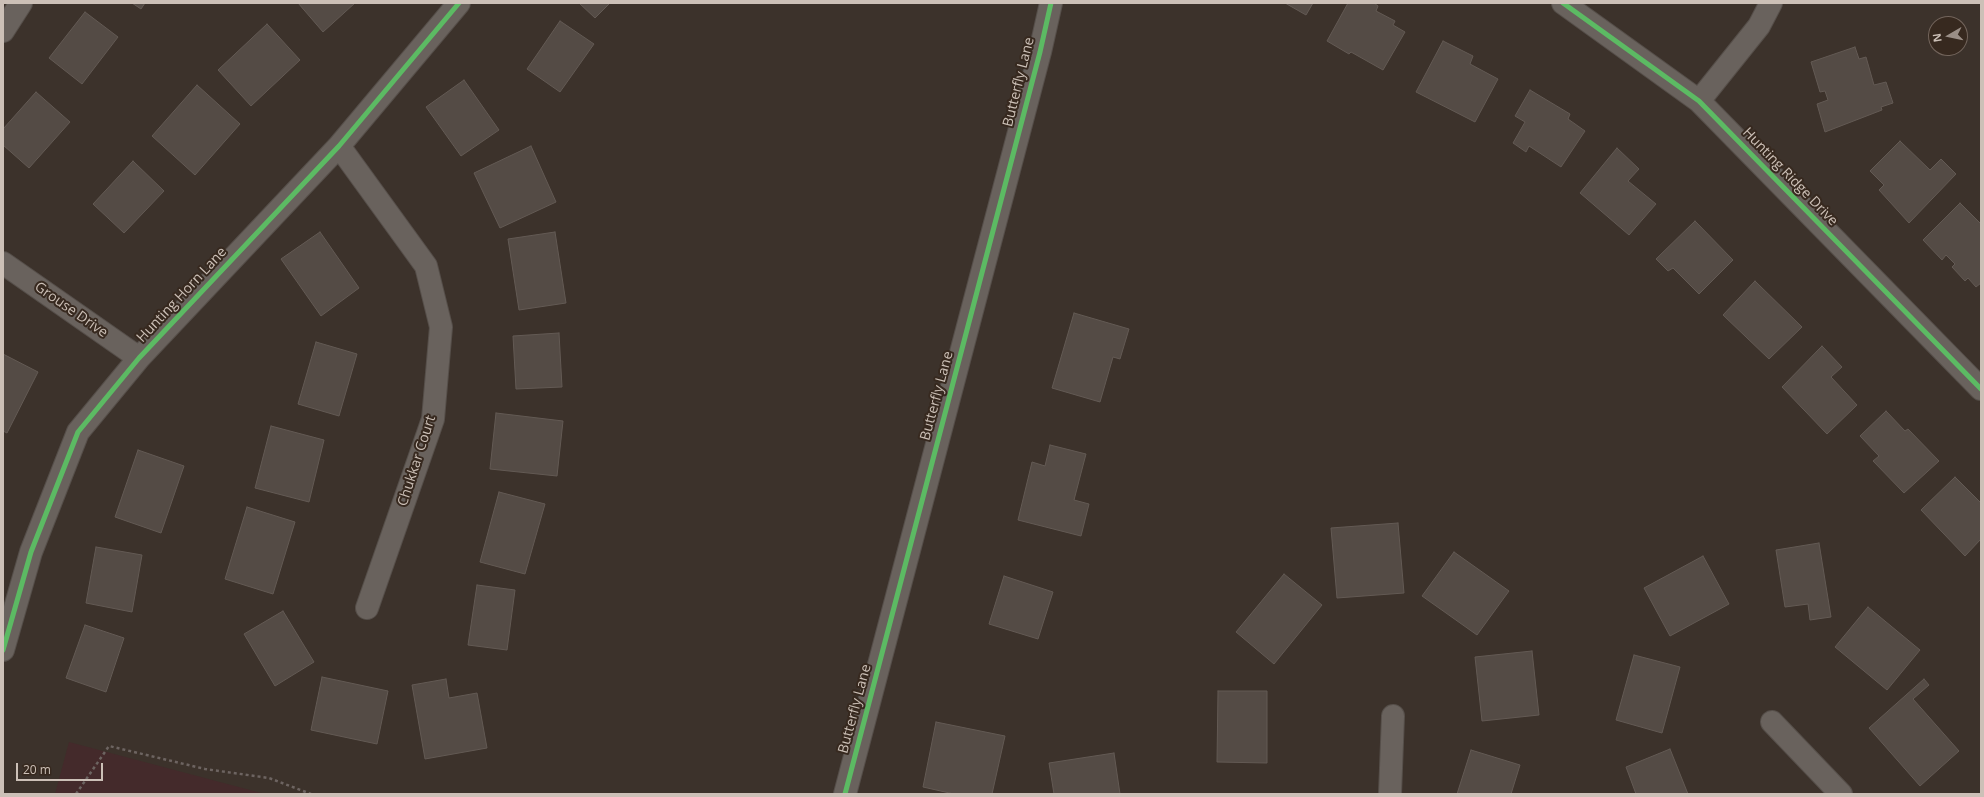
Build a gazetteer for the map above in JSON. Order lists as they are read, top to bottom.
{
  "streets": {
    "street": [
      "Butterfly Lane",
      "Hunting Ridge Drive",
      "Hunting Horn Lane",
      "Grouse Drive",
      "Chukkar Court"
    ]
  },
  "crossings": [
    ["Hunting Horn Lane", "Grouse Drive"],
    ["Hunting Horn Lane", "Chukkar Court"]
  ],
  "scale_bar": "20 m",
  "north": "left"
}
